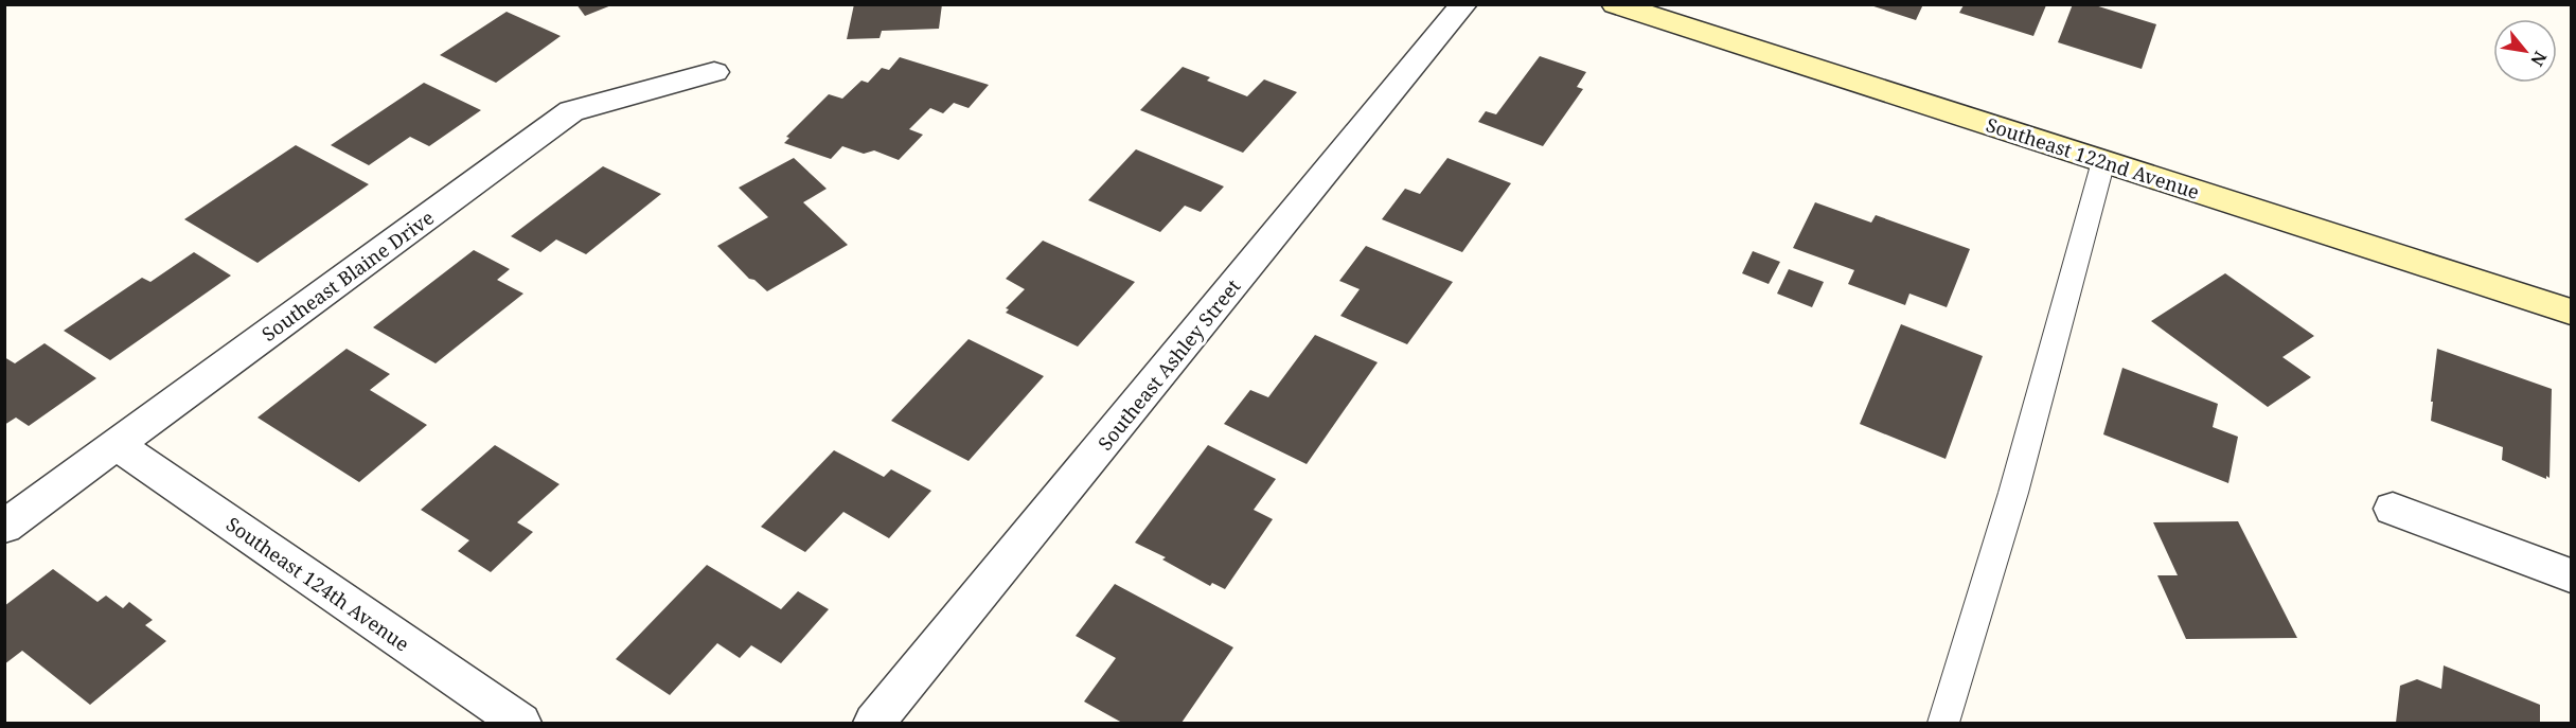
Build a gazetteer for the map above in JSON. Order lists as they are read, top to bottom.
{
  "streets": {
    "main road": ["Southeast 122nd Avenue"],
    "street": ["Southeast Blaine Drive", "Southeast Ashley Street", "Southeast 124th Avenue"]
  },
  "crossings": [
    ["Southeast Blaine Drive", "Southeast 124th Avenue"]
  ],
  "north": "bottom right"
}
